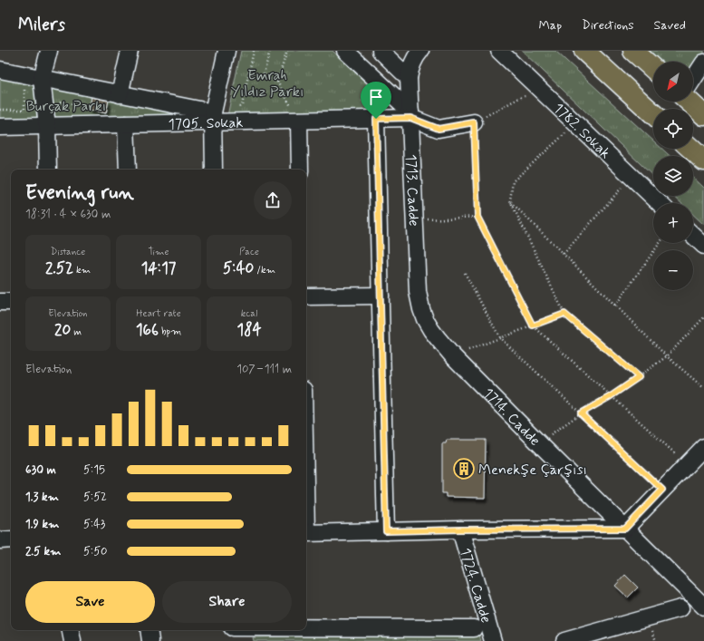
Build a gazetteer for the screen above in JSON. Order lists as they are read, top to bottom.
{
  "streets": {
    "street": [
      "1705. Sokak",
      "1782. Sokak",
      "1713. Cadde",
      "1714. Cadde",
      "1724. Cadde"
    ]
  },
  "crossings": [
    ["1705. Sokak", "1713. Cadde"],
    ["1713. Cadde", "1714. Cadde"]
  ],
  "parks": ["Emrah Yıldız Parkı", "Burçak Parkı"],
  "places": {
    "building": ["Menekşe Çarşısı"]
  },
  "north": "bottom left",
  "page": {
    "header": "Milers",
    "nav": ["Map", "Directions", "Saved"],
    "map_buttons": ["+", "−"],
    "heading": ["Evening run", "18:31 · 4 × 630 m"],
    "stats": [
      ["Distance", "2.52 km"],
      ["Time", "14:17"],
      ["Pace", "5:40 /km"],
      ["Elevation", "20 m"],
      ["Heart rate", "166 bpm"],
      ["kcal", "184"]
    ],
    "chart": ["Elevation", "107–111 m"],
    "list": [
      {
        "name": "630 m",
        "note": "5:15"
      },
      {
        "name": "1.3 km",
        "note": "5:52"
      },
      {
        "name": "1.9 km",
        "note": "5:43"
      },
      {
        "name": "2.5 km",
        "note": "5:50"
      }
    ],
    "buttons": ["Save", "Share"]
  }
}
